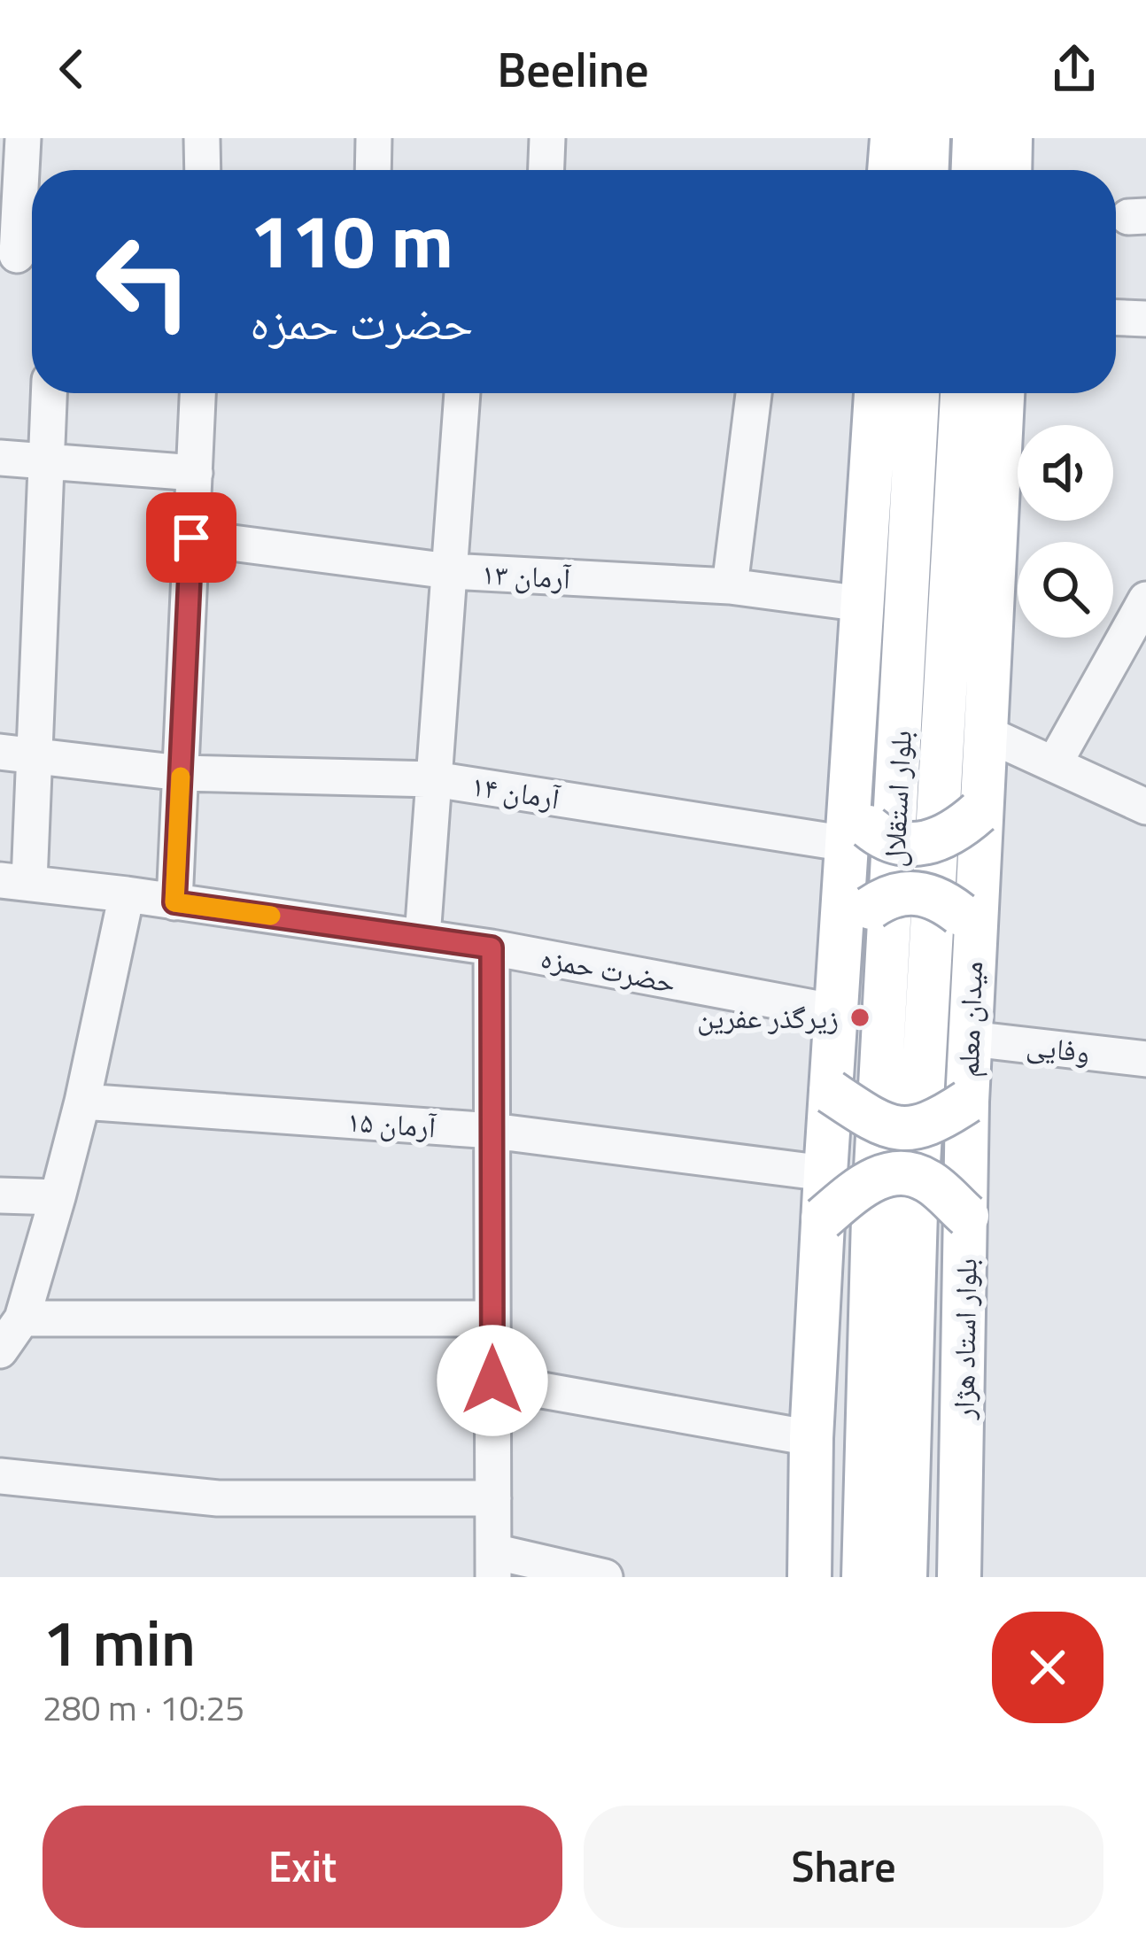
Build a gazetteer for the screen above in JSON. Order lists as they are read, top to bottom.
{
  "streets": {
    "main road": ["بلوار استقلال", "میدان معلم", "بلوار استاد هژار"],
    "street": [
      "آرمان ۱۳",
      "آرمان ۱۴",
      "حضرت حمزه",
      "وفایی",
      "آرمان ۱۵"
    ]
  },
  "crossings": [
    ["بلوار استقلال", "بلوار استاد هژار"],
    ["میدان معلم", "وفایی"],
    ["میدان معلم", "بلوار استاد هژار"]
  ],
  "places": ["زیرگذر عفرین"],
  "page": {
    "header": "Beeline",
    "turn": ["110 m", "حضرت حمزه"],
    "heading": ["1 min", "280 m · 10:25"],
    "buttons": ["Exit", "Share"]
  }
}
